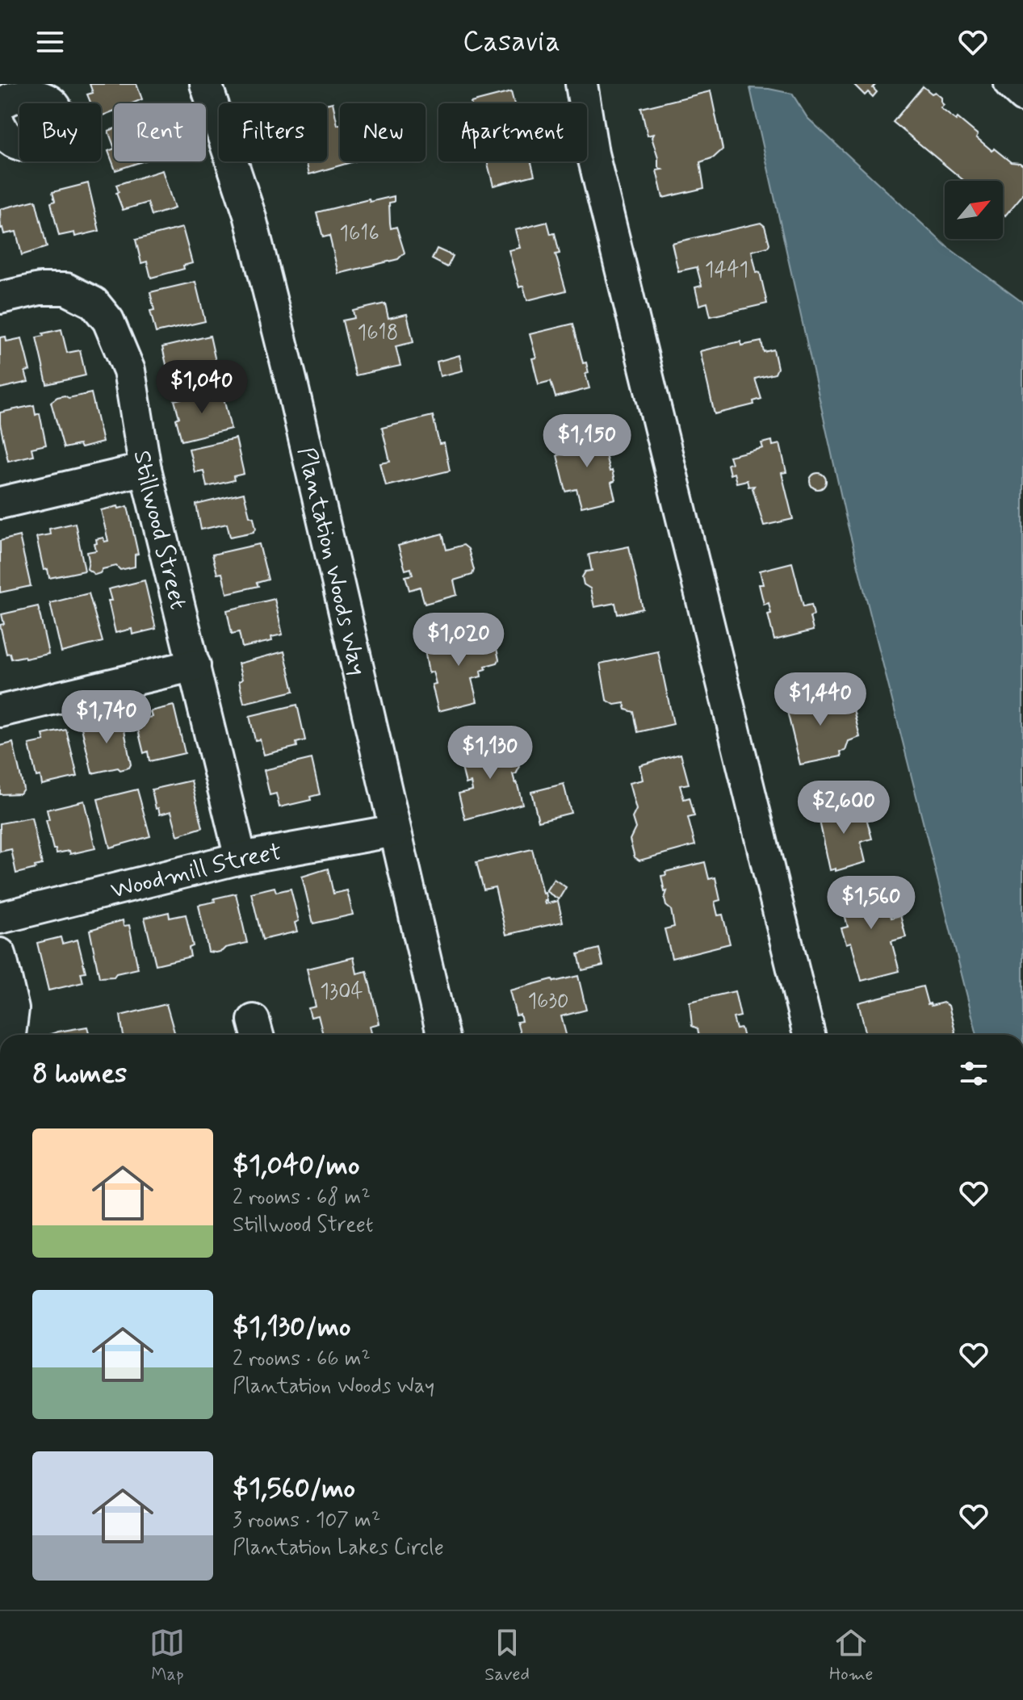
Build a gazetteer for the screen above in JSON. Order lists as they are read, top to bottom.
{
  "streets": {
    "street": ["Stillwood Street", "Plantation Woods Way", "Woodmill Street"]
  },
  "crossings": [
    ["Stillwood Street", "Woodmill Street"],
    ["Plantation Woods Way", "Woodmill Street"]
  ],
  "house_numbers": [
    "1616",
    "1441",
    "1618",
    "1304",
    "1630"
  ],
  "north": "top right",
  "page": {
    "header": "Casavia",
    "chip": [
      "Buy",
      "Rent",
      "Filters",
      "New",
      "Apartment"
    ],
    "price": [
      "$1,040",
      "$1,150",
      "$1,020",
      "$1,440",
      "$1,740",
      "$1,130",
      "$2,600",
      "$1,560"
    ],
    "heading": "8 homes",
    "list": [
      {
        "name": "$1,040/mo",
        "note": "2 rooms · 68 m² · Stillwood Street"
      },
      {
        "name": "$1,130/mo",
        "note": "2 rooms · 66 m² · Plantation Woods Way"
      },
      {
        "name": "$1,560/mo",
        "note": "3 rooms · 107 m² · Plantation Lakes Circle"
      }
    ],
    "tabs": ["Map", "Saved", "Home"]
  }
}
